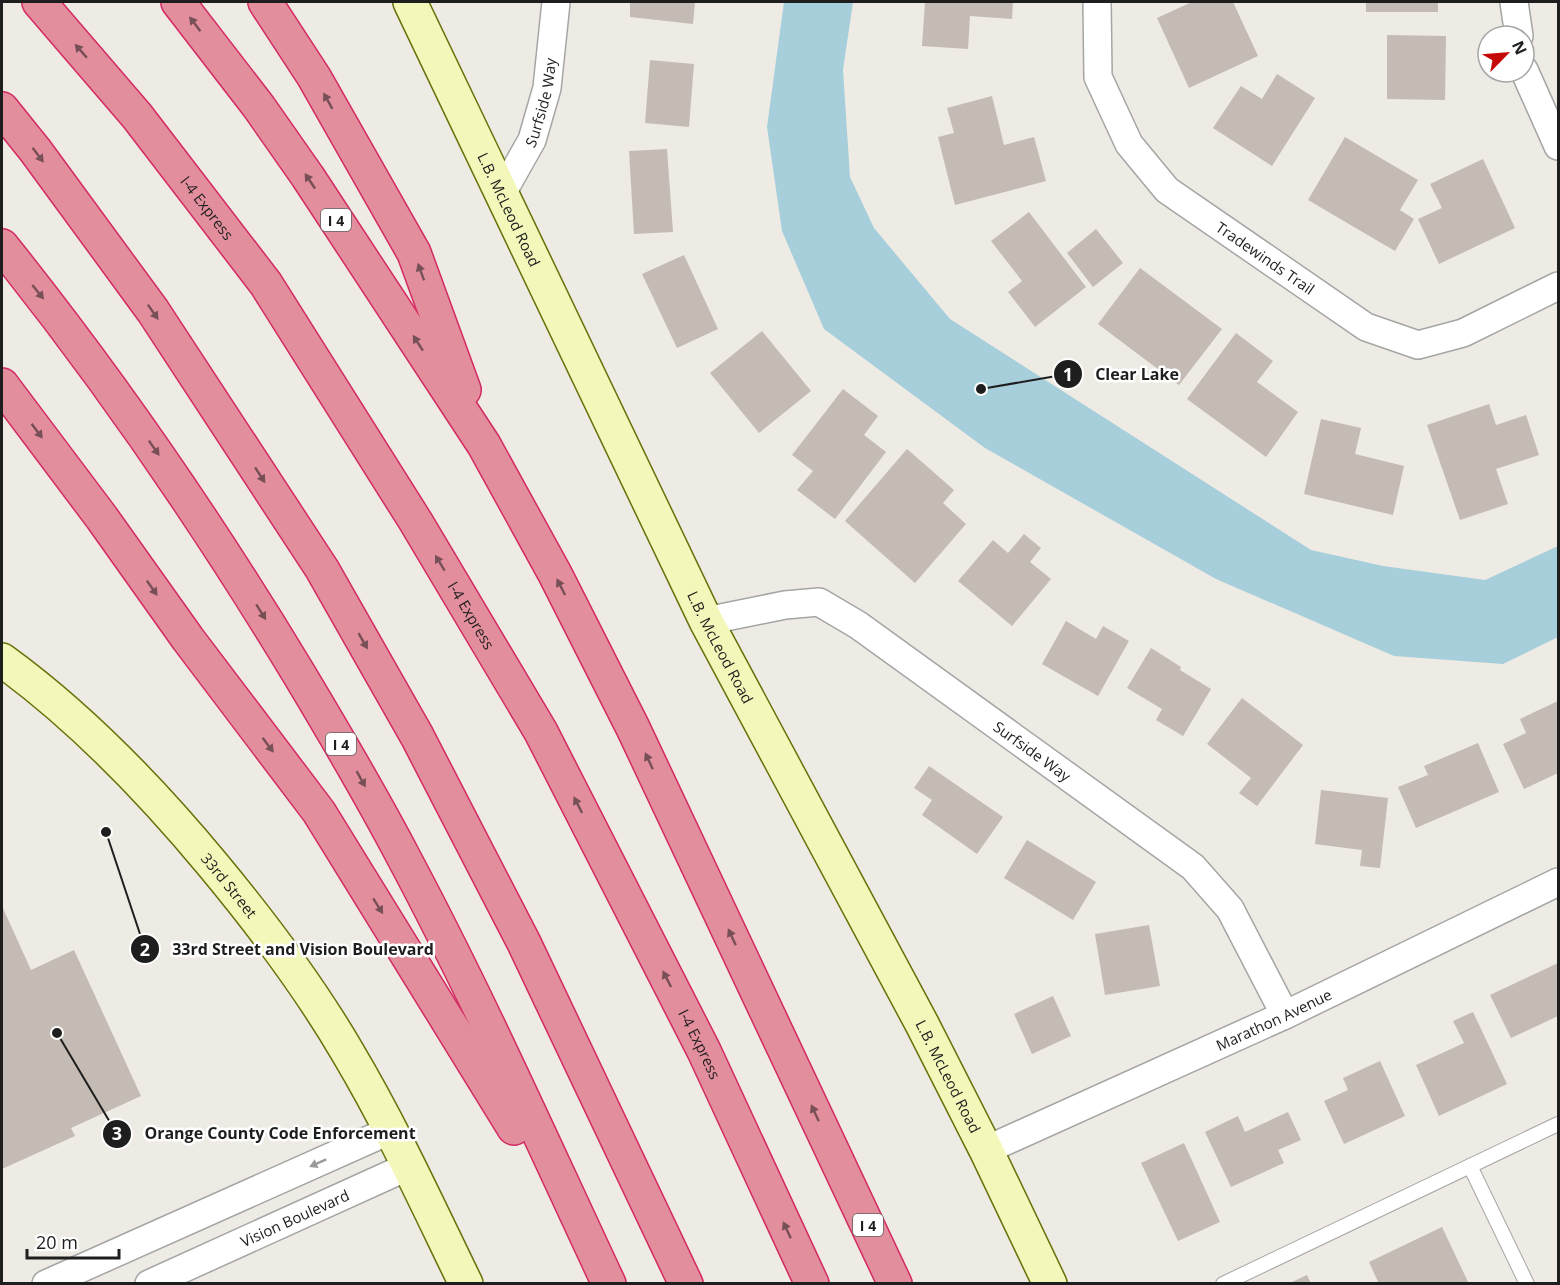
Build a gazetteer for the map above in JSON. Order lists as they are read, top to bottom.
{
  "streets": {
    "highway": ["I-4 Express", "I 4"],
    "street": [
      "Surfside Way",
      "L.B. McLeod Road",
      "Tradewinds Trail",
      "33rd Street",
      "Marathon Avenue",
      "Vision Boulevard"
    ]
  },
  "crossings": [
    ["Surfside Way", "L.B. McLeod Road"],
    ["Surfside Way", "Marathon Avenue"],
    ["L.B. McLeod Road", "Marathon Avenue"],
    ["33rd Street", "Vision Boulevard"]
  ],
  "places": ["Clear Lake", "33rd Street and Vision Boulevard", "Orange County Code Enforcement"],
  "scale_bar": "20 m",
  "north": "top right"
}
